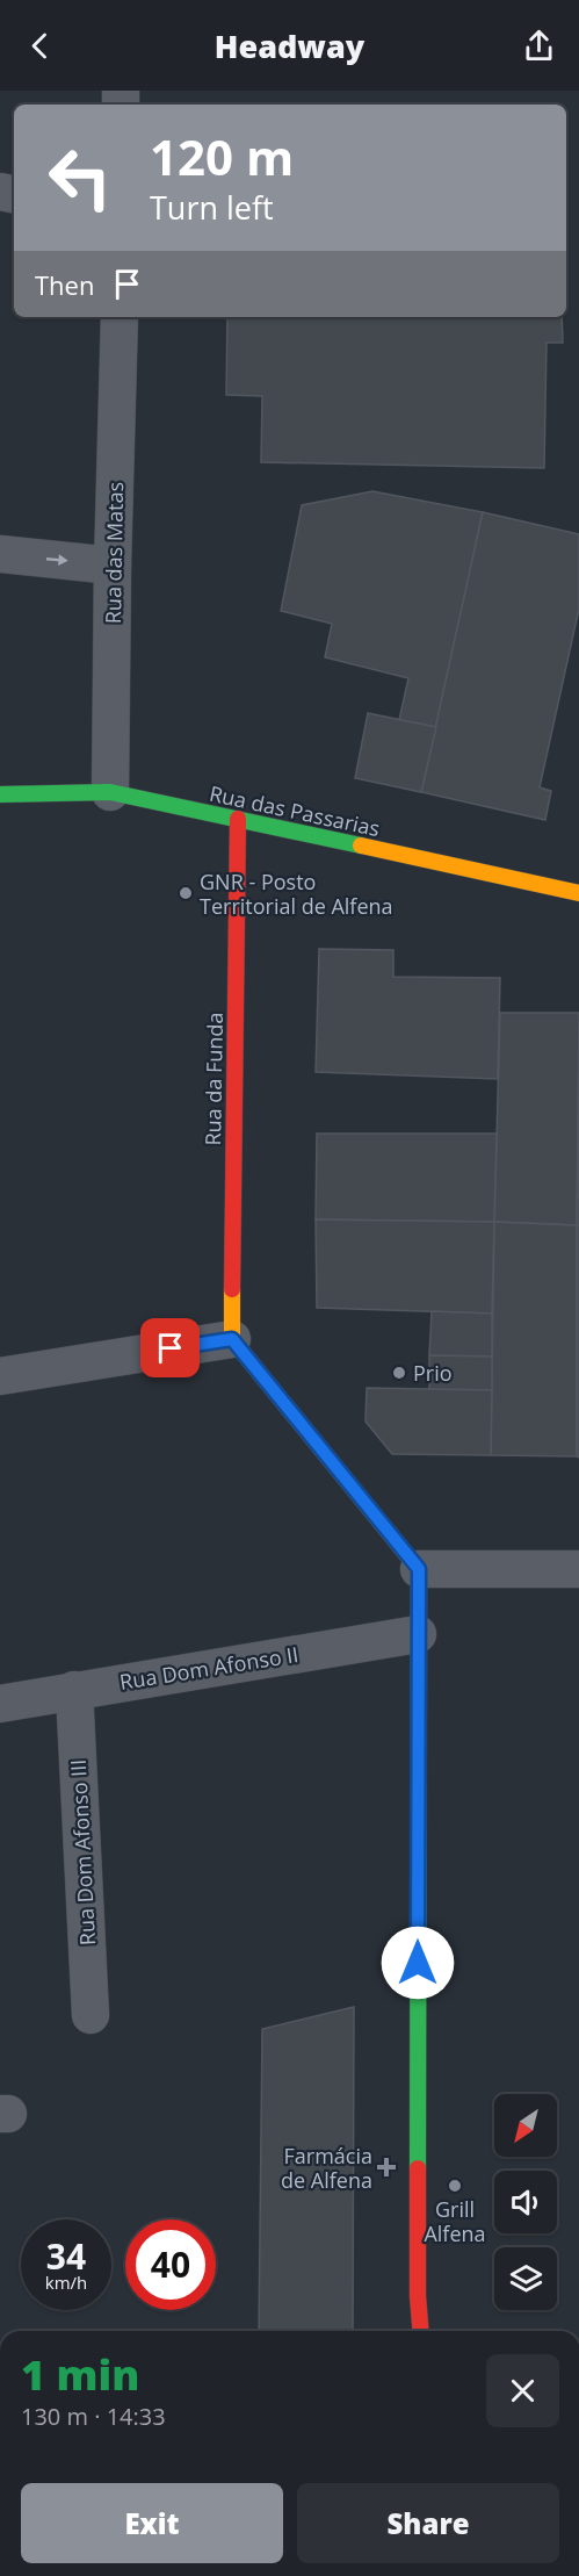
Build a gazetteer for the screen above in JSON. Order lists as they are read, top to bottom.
{
  "streets": {
    "street": [
      "Rua das Matas",
      "Rua das Passarias",
      "Rua da Funda",
      "Rua Dom Afonso II",
      "Rua Dom Afonso III"
    ]
  },
  "crossings": [
    ["Rua das Matas", "Rua das Passarias"],
    ["Rua das Passarias", "Rua da Funda"],
    ["Rua Dom Afonso II", "Rua Dom Afonso III"]
  ],
  "places": {
    "other": ["GNR - Posto Territorial de Alfena", "Prio", "Grill Alfena"],
    "health": ["Farmácia de Alfena"]
  },
  "north": "bottom left",
  "page": {
    "header": "Headway",
    "turn": ["120 m", "Turn left"],
    "then": "Then",
    "speed": "34 km/h",
    "limit": "40",
    "heading": ["1 min", "130 m · 14:33"],
    "buttons": ["Exit", "Share"]
  }
}
